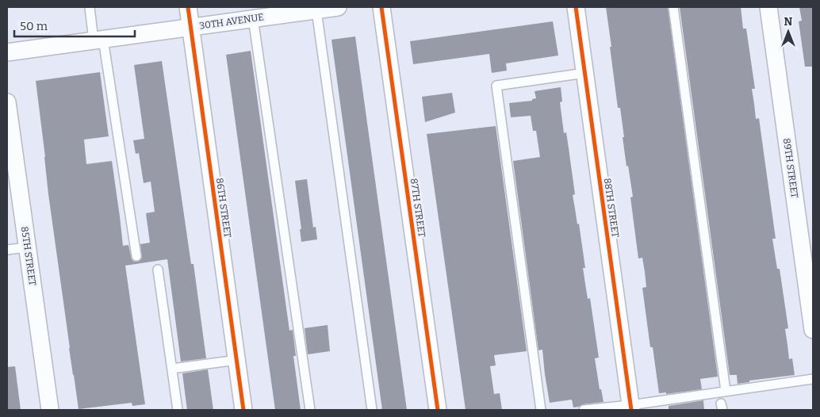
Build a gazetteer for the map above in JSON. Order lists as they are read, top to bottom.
{
  "streets": {
    "street": [
      "30TH AVENUE",
      "89TH STREET",
      "86TH STREET",
      "87TH STREET",
      "88TH STREET",
      "85TH STREET"
    ]
  },
  "crossings": [
    ["30TH AVENUE", "86TH STREET"]
  ],
  "scale_bar": "50 m",
  "north": "top"
}
